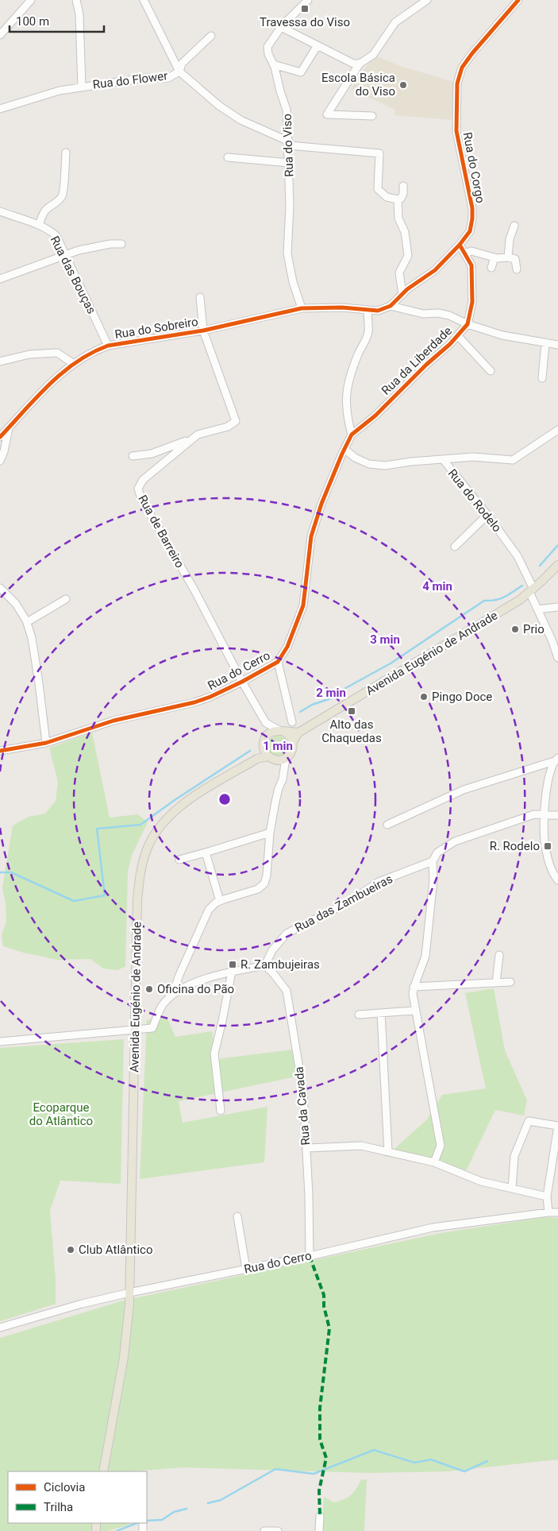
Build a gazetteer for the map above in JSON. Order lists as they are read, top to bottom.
{
  "streets": {
    "main road": ["Avenida Eugénio de Andrade"],
    "street": [
      "Rua do Flower",
      "Rua do Viso",
      "Rua do Corgo",
      "Rua das Bouças",
      "Rua do Sobreiro",
      "Rua da Liberdade",
      "Rua do Rodelo",
      "Rua de Barreiro",
      "Rua do Cerro",
      "Rua das Zambueiras",
      "Rua da Cavada"
    ]
  },
  "crossings": [
    ["Rua do Flower", "Rua do Viso"],
    ["Rua do Viso", "Rua do Corgo"],
    ["Rua do Viso", "Rua do Sobreiro"],
    ["Rua do Corgo", "Rua do Sobreiro"],
    ["Rua das Bouças", "Rua do Sobreiro"],
    ["Rua do Sobreiro", "Rua de Barreiro"],
    ["Rua da Liberdade", "Rua do Cerro"],
    ["Rua do Rodelo", "Avenida Eugénio de Andrade"],
    ["Rua do Rodelo", "Rua do Cerro"],
    ["Rua de Barreiro", "Rua do Cerro"],
    ["Avenida Eugénio de Andrade", "Rua do Cerro"],
    ["Rua do Cerro", "Rua da Cavada"],
    ["Rua das Zambueiras", "Rua da Cavada"]
  ],
  "parks": ["Ecoparque do Atlântico"],
  "places": {
    "transit": [
      "Travessa do Viso",
      "Alto das Chaquedas",
      "R. Rodelo",
      "R. Zambujeiras"
    ],
    "other": [
      "Escola Básica do Viso",
      "Prio",
      "Pingo Doce",
      "Oficina do Pão",
      "Club Atlântico"
    ]
  },
  "legend": ["Ciclovia", "Trilha"],
  "scale_bar": "100 m",
  "rings": [
    "4 min",
    "3 min",
    "2 min",
    "1 min"
  ]
}
